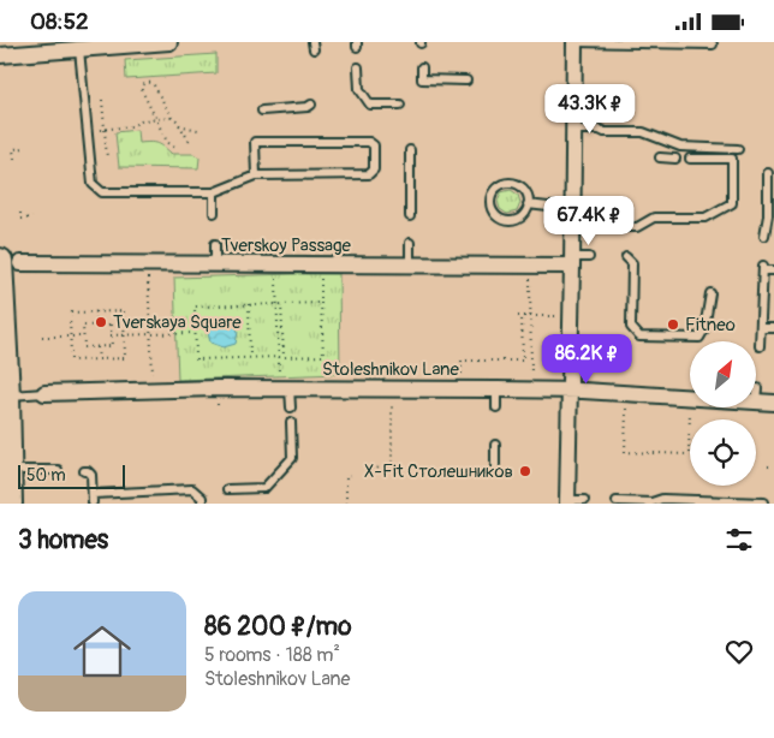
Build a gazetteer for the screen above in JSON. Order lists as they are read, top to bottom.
{
  "streets": {
    "street": ["Tverskoy Passage", "Stoleshnikov Lane"]
  },
  "places": ["Tverskaya Square", "Fitneo", "X-Fit Столешников"],
  "scale_bar": "50 m",
  "north": "top right",
  "page": {
    "status": "08:52",
    "price": ["43.3K ₽", "67.4K ₽", "86.2K ₽"],
    "scale": "50 m",
    "heading": "3 homes",
    "list": [
      {
        "name": "86 200 ₽/mo",
        "note": "5 rooms · 188 m² · Stoleshnikov Lane"
      }
    ]
  }
}
